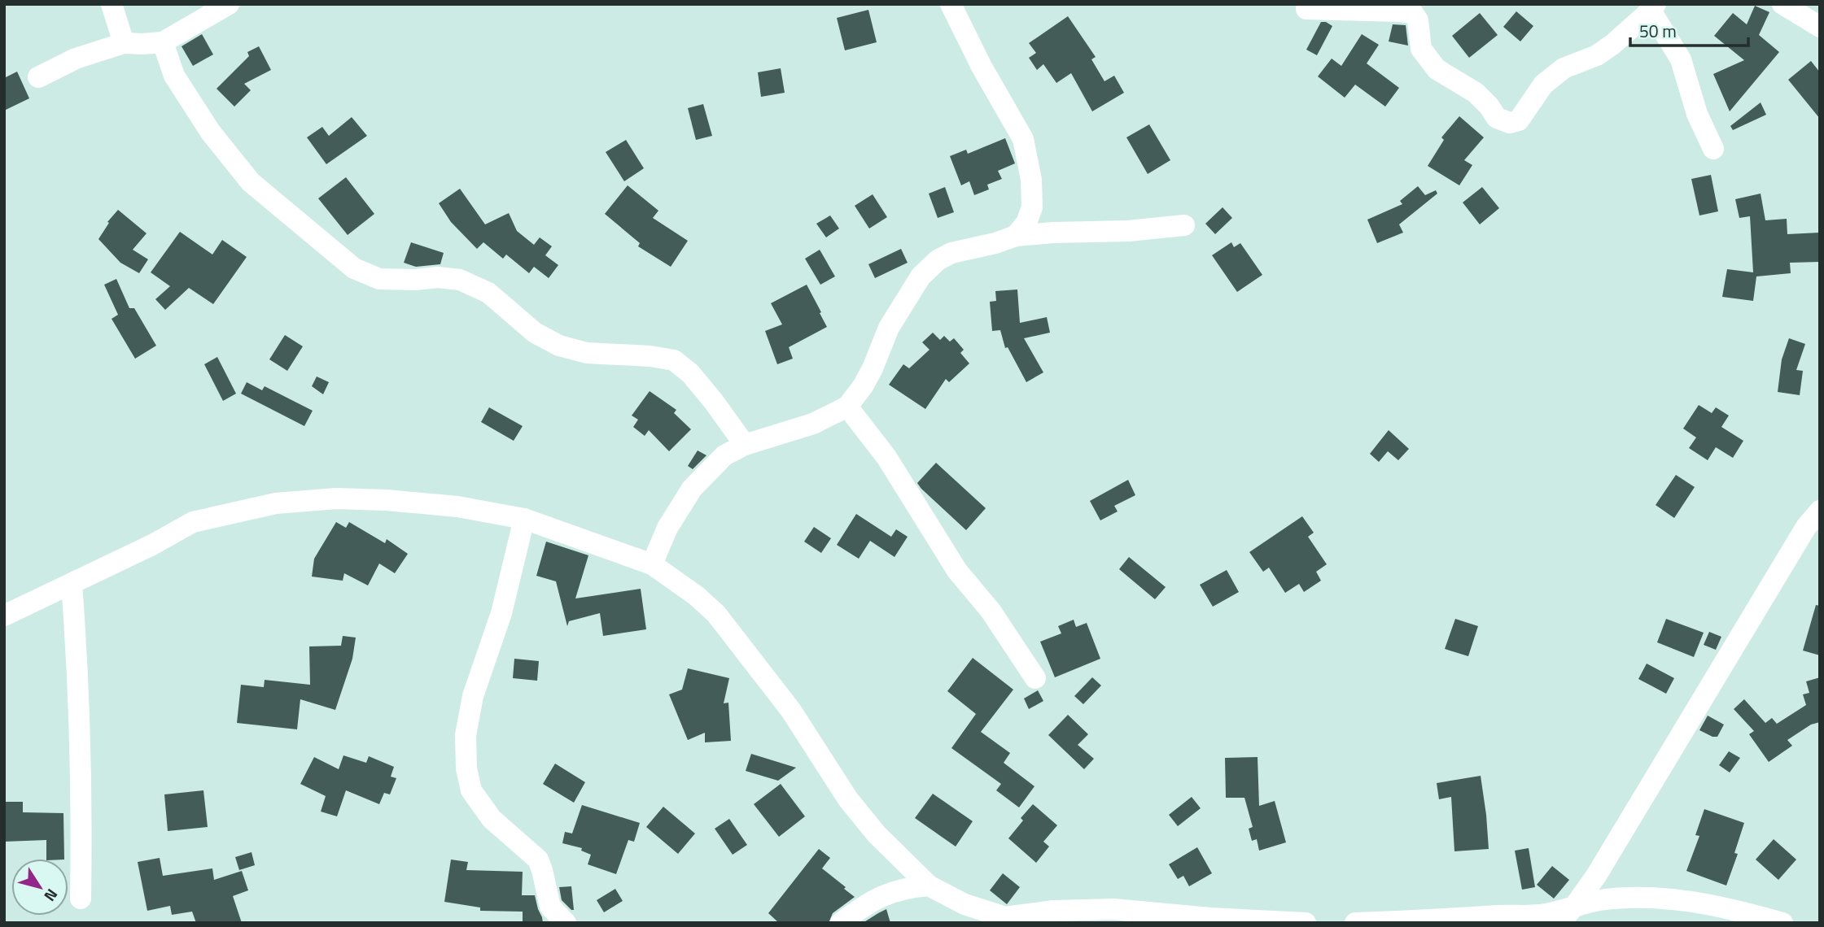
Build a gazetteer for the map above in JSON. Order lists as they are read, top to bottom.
{
  "scale_bar": "50 m",
  "north": "bottom right"
}
